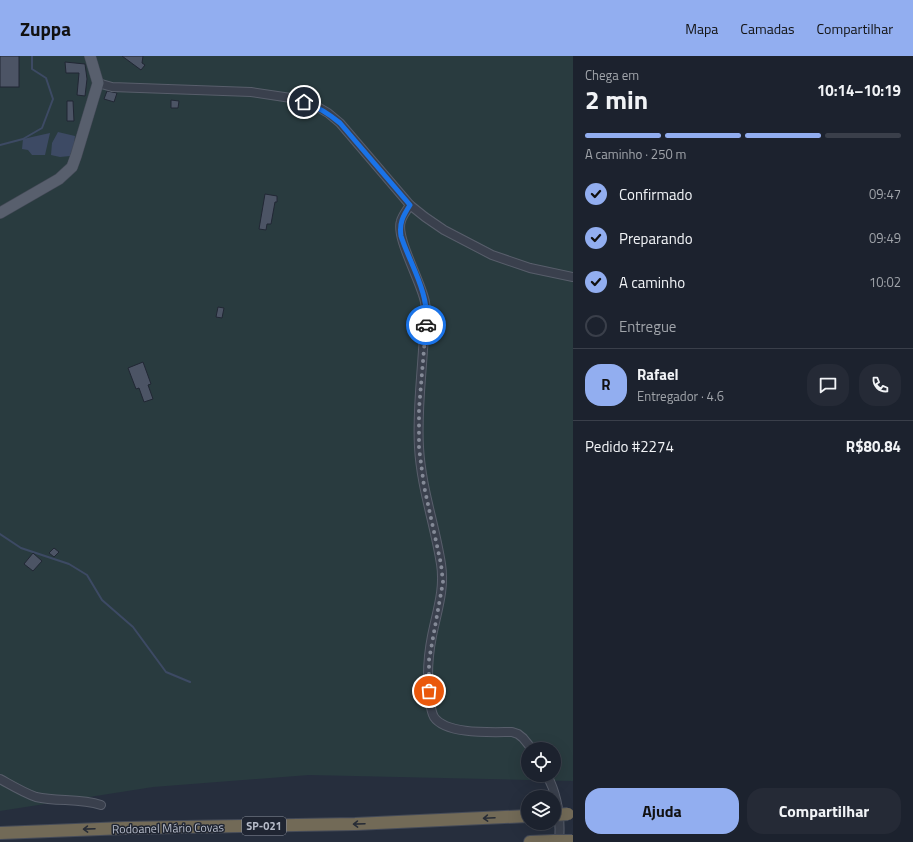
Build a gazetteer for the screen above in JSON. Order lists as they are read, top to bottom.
{
  "streets": {
    "highway": ["SP-021", "Rodoanel Mário Covas"]
  },
  "one_way": ["Rodoanel Mário Covas"],
  "page": {
    "header": "Zuppa",
    "nav": ["Mapa", "Camadas", "Compartilhar"],
    "heading": ["2 min", "Chega em", "10:14–10:19"],
    "panel": [
      "Rafael",
      "Entregador · 4.6",
      "Pedido #2274",
      "R$80.84"
    ],
    "bar": "A caminho · 250 m",
    "list": [
      ["Confirmado", "09:47"],
      ["Preparando", "09:49"],
      ["A caminho", "10:02"],
      "Entregue"
    ],
    "round": "R",
    "buttons": ["Ajuda", "Compartilhar"]
  }
}
